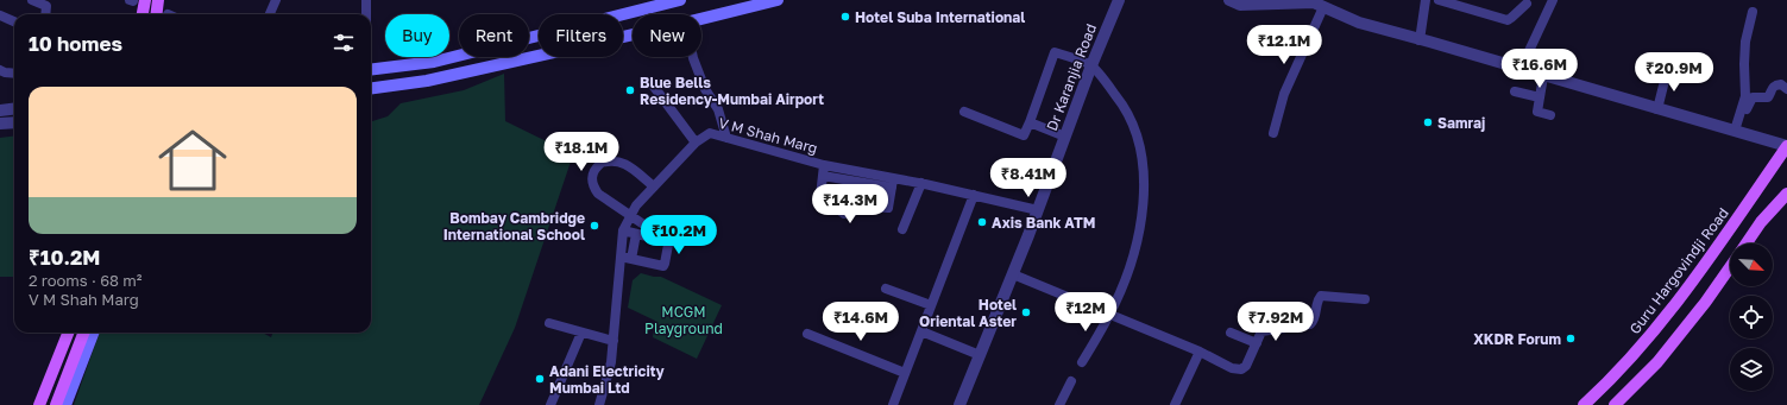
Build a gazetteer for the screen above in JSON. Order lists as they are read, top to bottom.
{
  "streets": {
    "main road": ["Guru Hargovindji Road"],
    "street": ["Dr Karanjia Road", "V M Shah Marg"]
  },
  "crossings": [
    ["Dr Karanjia Road", "V M Shah Marg"]
  ],
  "parks": ["MCGM Playground"],
  "places": [
    "Hotel Suba International",
    "Blue Bells Residency-Mumbai Airport",
    "Samraj",
    "Axis Bank ATM",
    "Bombay Cambridge International School",
    "Hotel Oriental Aster",
    "XKDR Forum",
    "Adani Electricity Mumbai Ltd"
  ],
  "north": "bottom right",
  "page": {
    "chip": [
      "Buy",
      "Rent",
      "Filters",
      "New"
    ],
    "heading": "10 homes",
    "price": [
      "₹12.1M",
      "₹16.6M",
      "₹20.9M",
      "₹18.1M",
      "₹8.41M",
      "₹14.3M",
      "₹10.2M",
      "₹12M",
      "₹14.6M",
      "₹7.92M"
    ],
    "list": [
      {
        "name": "₹10.2M",
        "note": "2 rooms · 68 m² · V M Shah Marg"
      }
    ]
  }
}
